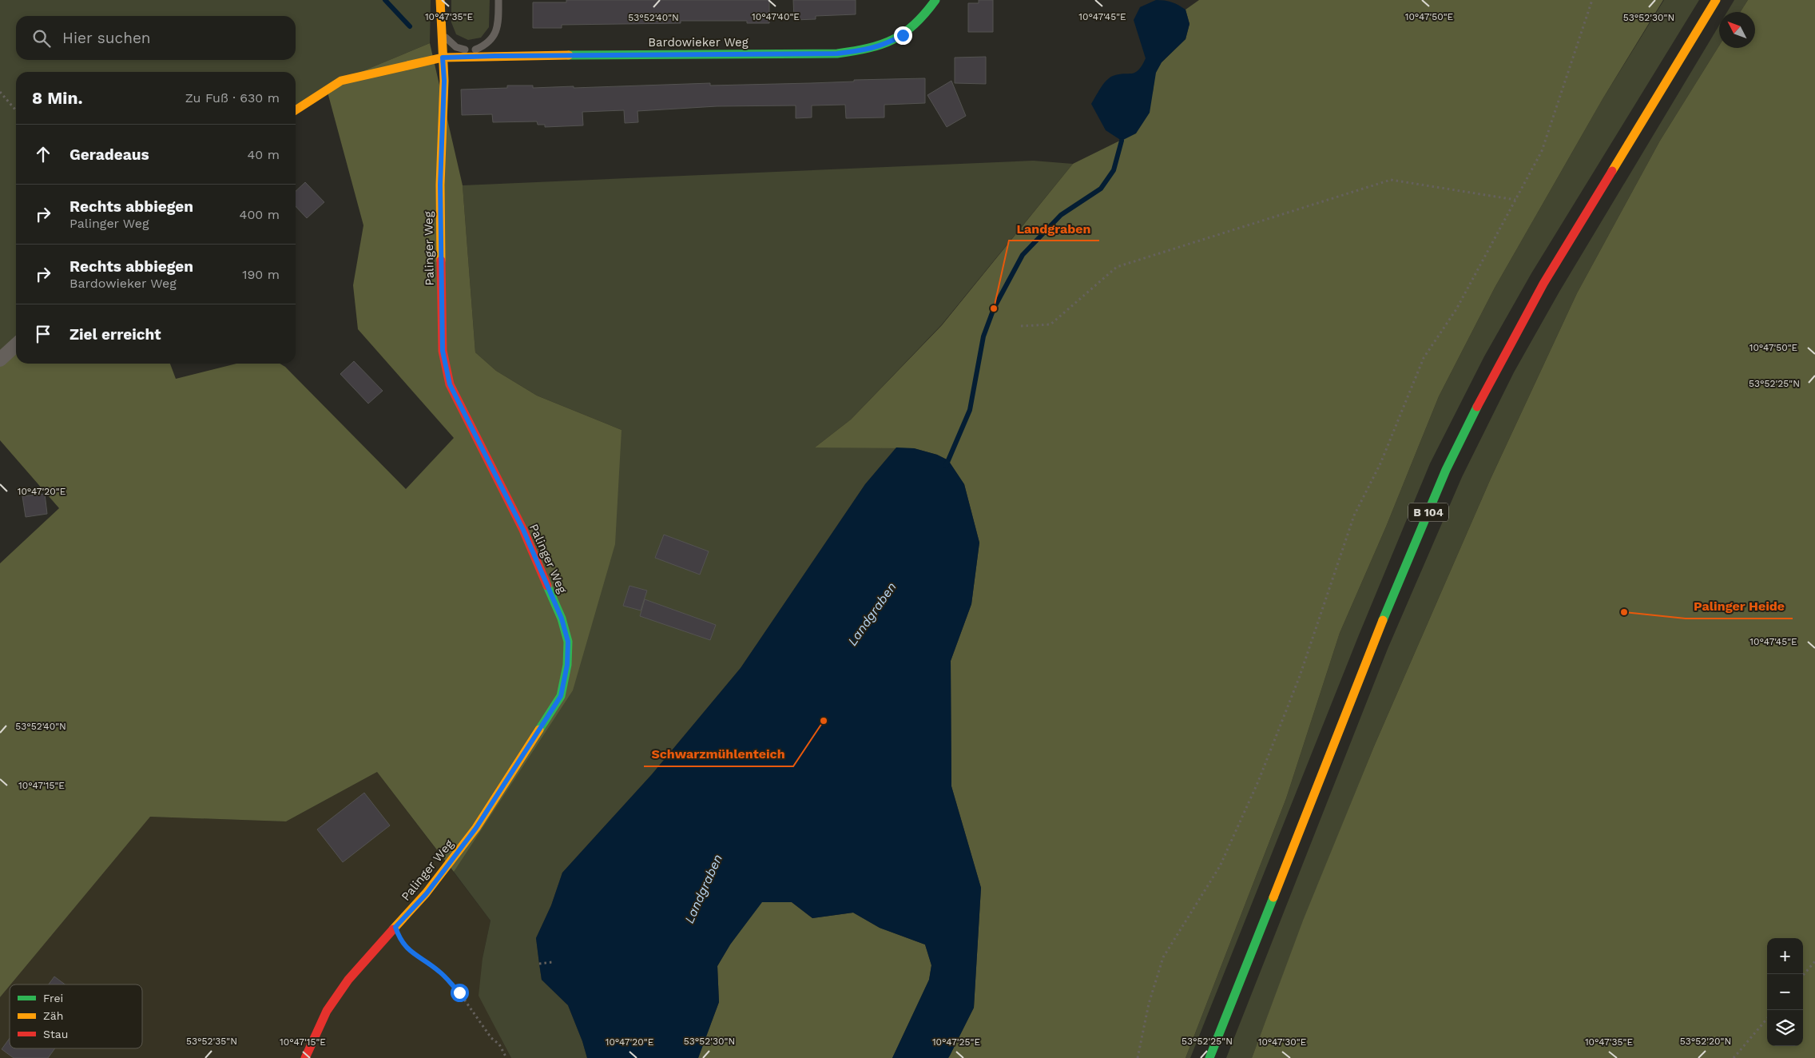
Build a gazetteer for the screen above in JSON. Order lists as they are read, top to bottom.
{
  "streets": {
    "street": ["Bardowieker Weg", "Palinger Weg", "B 104"]
  },
  "crossings": [
    ["Bardowieker Weg", "Palinger Weg"]
  ],
  "water": ["Landgraben"],
  "places": ["Landgraben", "Palinger Heide", "Schwarzmühlenteich"],
  "legend": ["Frei", "Zäh", "Stau"],
  "north": "top left",
  "page": {
    "search": "Hier suchen",
    "heading": ["8 Min.", "Zu Fuß · 630 m"],
    "list": [
      ["Geradeaus", "40 m"],
      ["Rechts abbiegen", "Palinger Weg", "400 m"],
      ["Rechts abbiegen", "Bardowieker Weg", "190 m"],
      "Ziel erreicht"
    ],
    "map_buttons": ["+", "−"]
  },
  "coordinates": [
    "10°47'35\"E",
    "10°47'40\"E",
    "10°47'45\"E",
    "10°47'50\"E",
    "53°52'40\"N",
    "53°52'30\"N",
    "53°52'25\"N",
    "10°47'20\"E",
    "10°47'15\"E",
    "53°52'35\"N",
    "53°52'20\"N",
    "10°47'25\"E",
    "10°47'30\"E"
  ]
}
